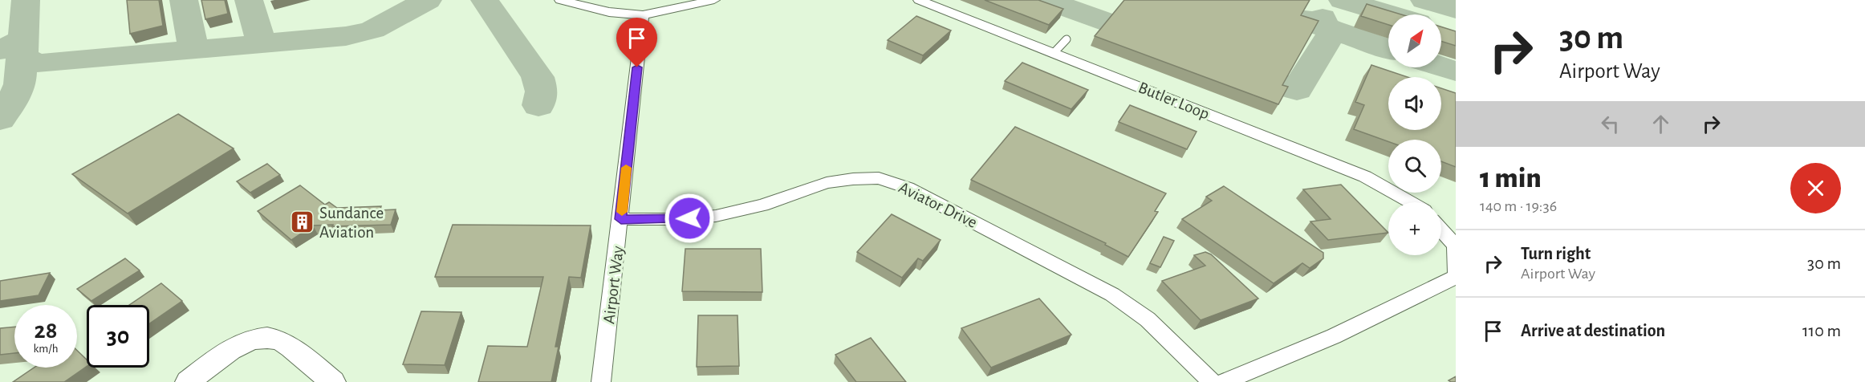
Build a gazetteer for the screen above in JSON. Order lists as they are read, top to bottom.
{
  "streets": {
    "street": ["Butler Loop", "Aviator Drive", "Airport Way"]
  },
  "crossings": [
    ["Aviator Drive", "Airport Way"]
  ],
  "places": {
    "building": ["Sundance Aviation"]
  },
  "north": "top right",
  "page": {
    "turn": ["30 m", "Airport Way"],
    "map_buttons": "+",
    "heading": ["1 min", "140 m · 19:36"],
    "list": [
      {
        "name": "Turn right",
        "note": "Airport Way",
        "value": "30 m"
      },
      {
        "name": "Arrive at destination",
        "value": "110 m"
      }
    ],
    "speed": "28 km/h",
    "limit": "30"
  }
}
